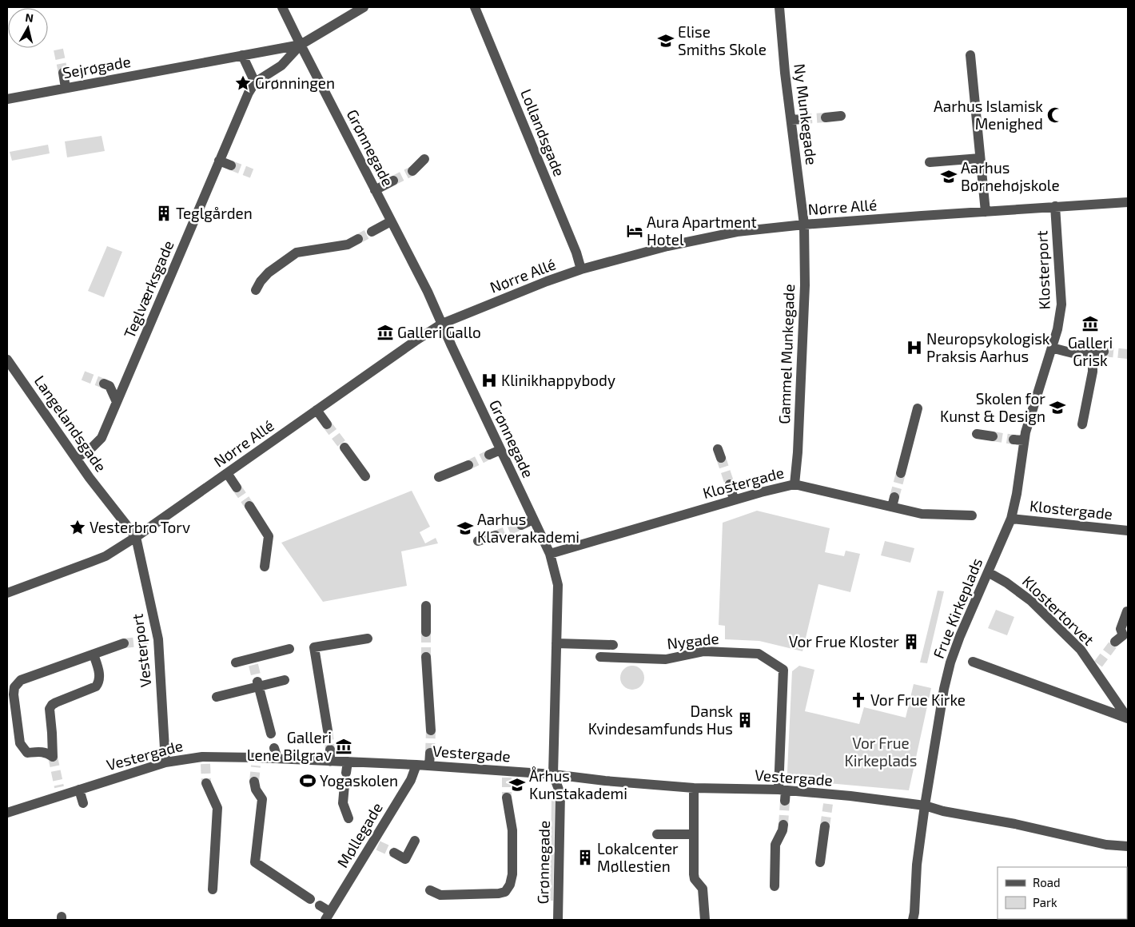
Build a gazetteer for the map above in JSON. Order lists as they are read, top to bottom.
{
  "streets": {
    "street": [
      "Sejrøgade",
      "Ny Munkegade",
      "Lollandsgade",
      "Grønnegade",
      "Nørre Allé",
      "Klosterport",
      "Teglværksgade",
      "Gammel Munkegade",
      "Langelandsgade",
      "Klostergade",
      "Frue Kirkeplads",
      "Klostertorvet",
      "Nygade",
      "Vesterport",
      "Vestergade",
      "Møllegade"
    ]
  },
  "crossings": [
    ["Ny Munkegade", "Nørre Allé"],
    ["Ny Munkegade", "Gammel Munkegade"],
    ["Lollandsgade", "Nørre Allé"],
    ["Grønnegade", "Nørre Allé"],
    ["Grønnegade", "Klostergade"],
    ["Grønnegade", "Vestergade"],
    ["Nørre Allé", "Klosterport"],
    ["Nørre Allé", "Gammel Munkegade"],
    ["Nørre Allé", "Langelandsgade"],
    ["Nørre Allé", "Vesterport"],
    ["Klosterport", "Klostergade"],
    ["Klosterport", "Frue Kirkeplads"],
    ["Teglværksgade", "Langelandsgade"],
    ["Gammel Munkegade", "Klostergade"],
    ["Langelandsgade", "Vesterport"],
    ["Klostergade", "Frue Kirkeplads"],
    ["Frue Kirkeplads", "Klostertorvet"],
    ["Frue Kirkeplads", "Vestergade"],
    ["Nygade", "Vestergade"],
    ["Vesterport", "Vestergade"],
    ["Vestergade", "Møllegade"]
  ],
  "parks": ["Vor Frue Kirkeplads"],
  "places": {
    "school or university": [
      "Elise Smiths Skole",
      "Aarhus Børnehøjskole",
      "Skolen for Kunst & Design",
      "Aarhus Klaverakademi",
      "Århus Kunstakademi"
    ],
    "place": ["Grønningen", "Vesterbro Torv"],
    "mosque": ["Aarhus Islamisk Menighed"],
    "building": [
      "Teglgården",
      "Vor Frue Kloster",
      "Dansk Kvindesamfunds Hus",
      "Lokalcenter Møllestien"
    ],
    "hotel": ["Aura Apartment Hotel"],
    "museum": ["Galleri Grisk", "Galleri Gallo", "Galleri Lene Bilgrav"],
    "hospital": ["Neuropsykologisk Praksis Aarhus", "Klinikhappybody"],
    "church": ["Vor Frue Kirke"],
    "sports": ["Yogaskolen"]
  },
  "legend": ["Road", "Park"],
  "north": "top"
}
